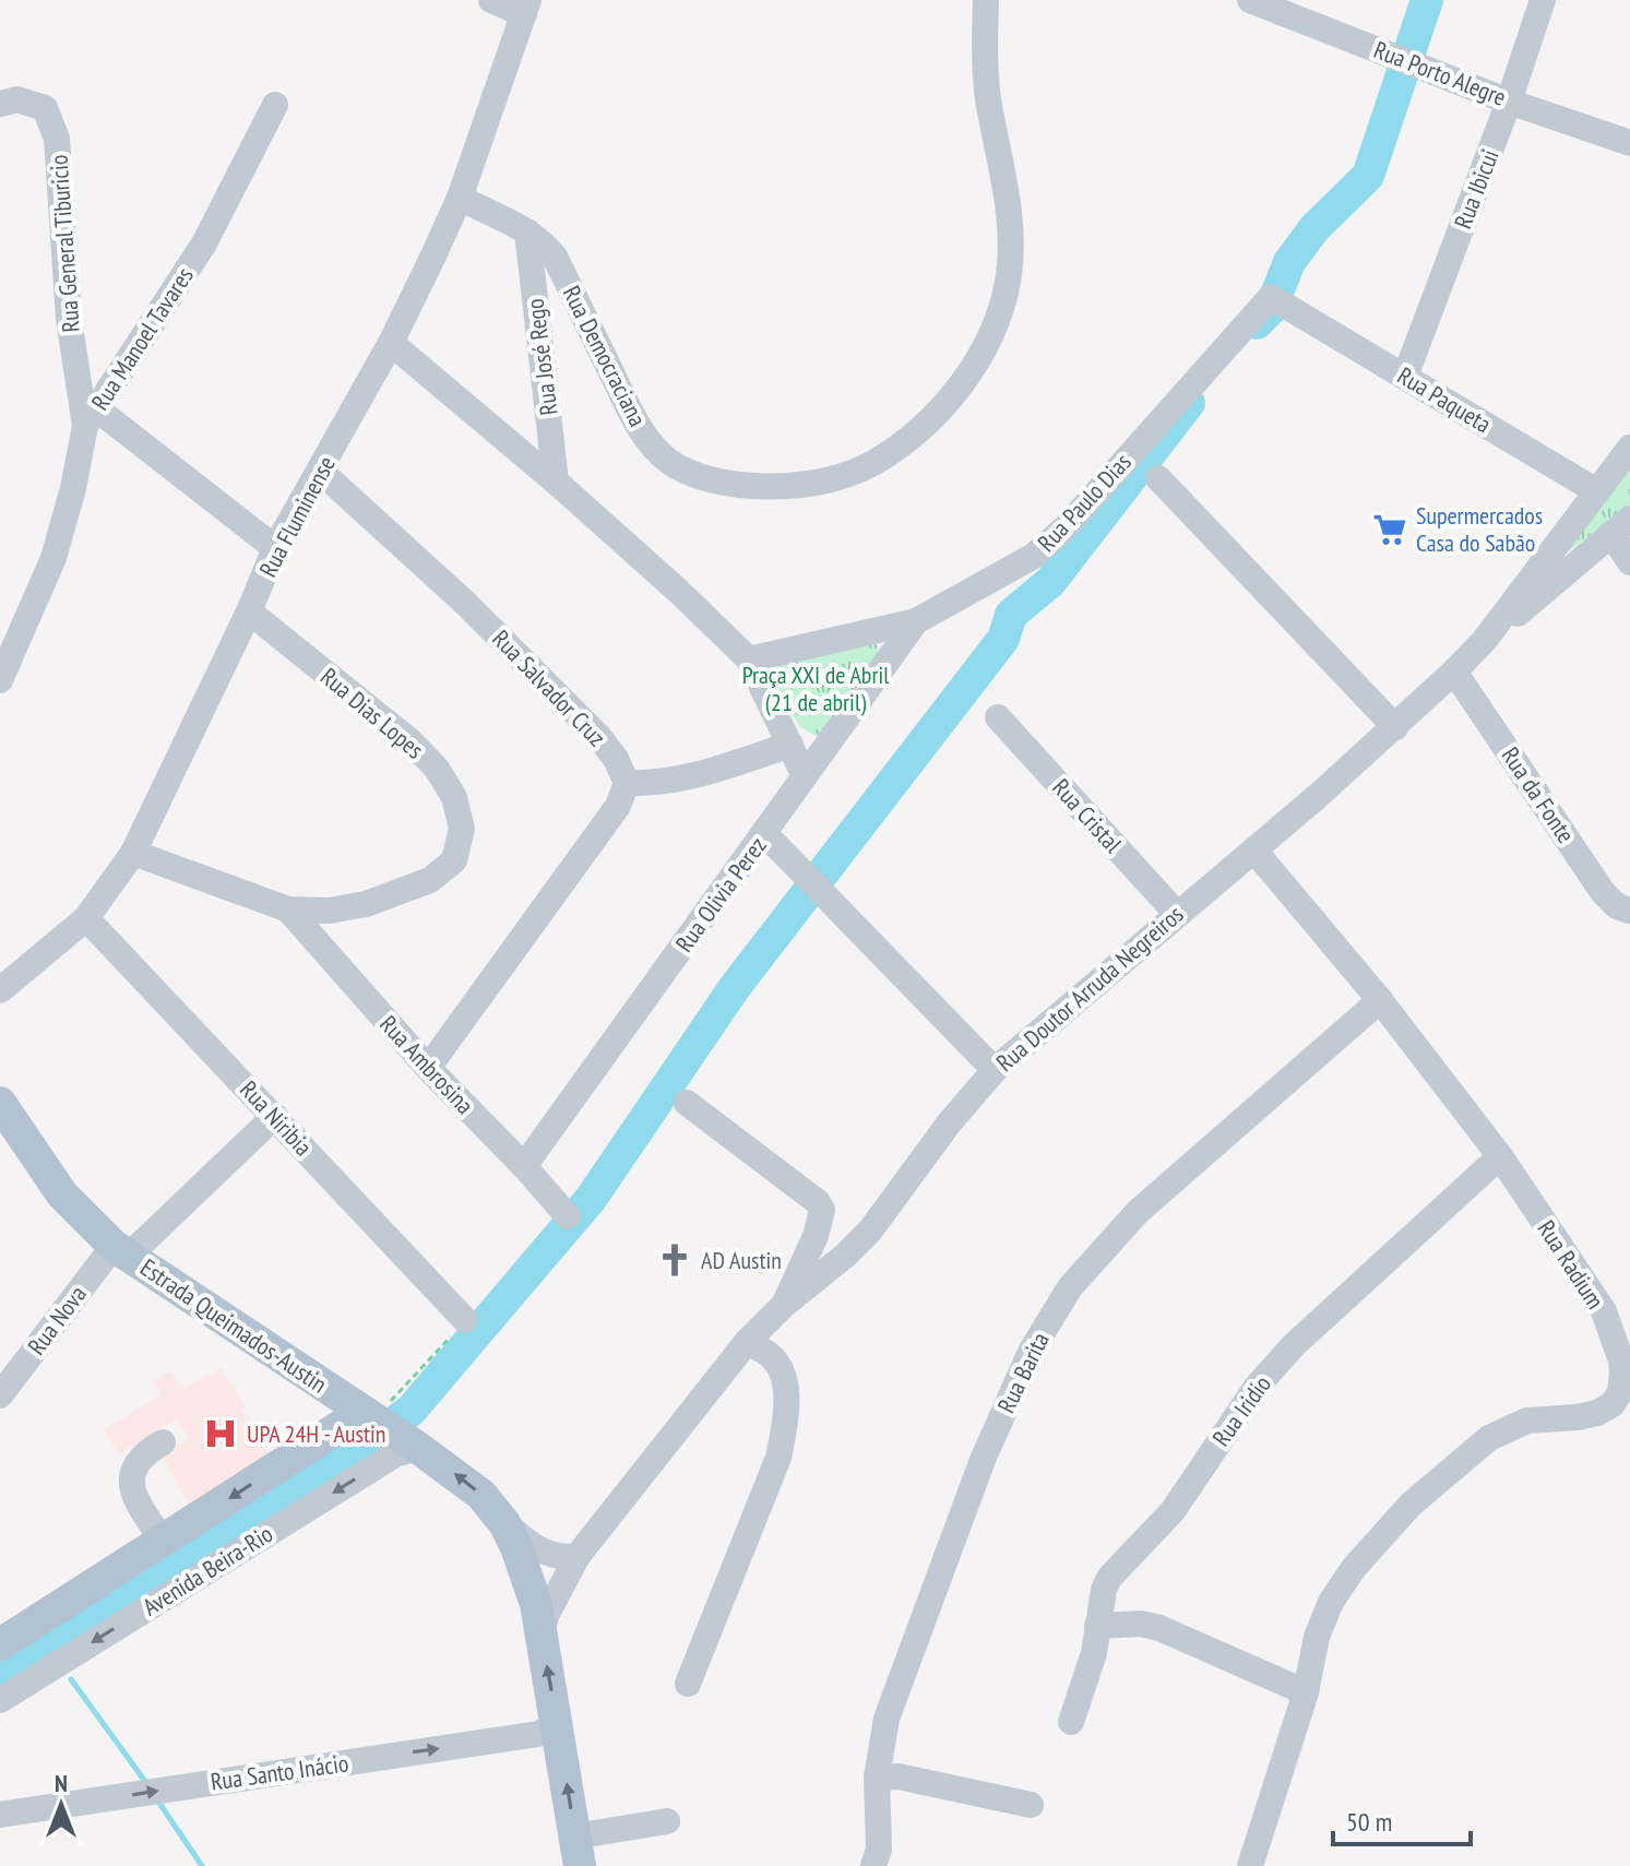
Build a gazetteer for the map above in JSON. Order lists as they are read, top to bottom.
{
  "streets": {
    "main road": ["Estrada Queimados-Austin", "Avenida Beira-Rio"],
    "street": [
      "Rua Porto Alegre",
      "Rua Ibicui",
      "Rua General Tiburicio",
      "Rua Manoel Tavares",
      "Rua Democraciana",
      "Rua José Rego",
      "Rua Paqueta",
      "Rua Paulo Dias",
      "Rua Fluminense",
      "Rua Salvador Cruz",
      "Rua Dias Lopes",
      "Rua da Fonte",
      "Rua Cristal",
      "Rua Olivia Perez",
      "Rua Doutor Arruda Negreiros",
      "Rua Ambrosina",
      "Rua Niribia",
      "Rua Radium",
      "Rua Nova",
      "Rua Barita",
      "Rua Iridio",
      "Rua Santo Inácio"
    ]
  },
  "crossings": [
    ["Rua Porto Alegre", "Rua Ibicui"],
    ["Rua Ibicui", "Rua Paqueta"],
    ["Rua General Tiburicio", "Rua Manoel Tavares"],
    ["Rua Democraciana", "Rua José Rego"],
    ["Rua Democraciana", "Rua Fluminense"],
    ["Rua Paqueta", "Rua Paulo Dias"],
    ["Rua Paqueta", "Rua Doutor Arruda Negreiros"],
    ["Rua Paulo Dias", "Rua Olivia Perez"],
    ["Rua Fluminense", "Rua Salvador Cruz"],
    ["Rua Fluminense", "Rua Dias Lopes"],
    ["Rua Fluminense", "Rua Niribia"],
    ["Rua Dias Lopes", "Rua Ambrosina"],
    ["Rua da Fonte", "Rua Doutor Arruda Negreiros"],
    ["Rua Cristal", "Rua Doutor Arruda Negreiros"],
    ["Rua Olivia Perez", "Rua Ambrosina"],
    ["Rua Doutor Arruda Negreiros", "Rua Radium"],
    ["Rua Doutor Arruda Negreiros", "Estrada Queimados-Austin"],
    ["Rua Niribia", "Rua Nova"],
    ["Rua Radium", "Rua Barita"],
    ["Rua Radium", "Rua Iridio"],
    ["Rua Nova", "Estrada Queimados-Austin"],
    ["Estrada Queimados-Austin", "Avenida Beira-Rio"],
    ["Estrada Queimados-Austin", "Rua Santo Inácio"]
  ],
  "one_way": ["Estrada Queimados-Austin", "Avenida Beira-Rio", "Rua Santo Inácio"],
  "parks": ["Praça XXI de Abril (21 de abril)"],
  "places": {
    "supermarket": ["Supermercados Casa do Sabão"],
    "church": ["AD Austin"],
    "hospital": ["UPA 24H - Austin"]
  },
  "scale_bar": "50 m",
  "north": "top"
}
